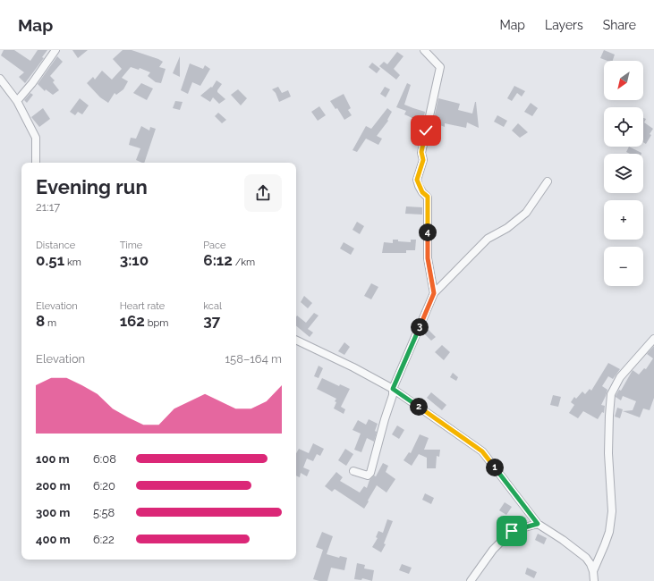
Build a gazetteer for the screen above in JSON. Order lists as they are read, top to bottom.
{
  "north": "bottom left",
  "page": {
    "header": "Map",
    "nav": ["Map", "Layers", "Share"],
    "map_buttons": ["+", "−"],
    "heading": ["Evening run", "21:17"],
    "pins": [
      "4",
      "3",
      "2",
      "1"
    ],
    "stats": [
      ["Distance", "0.51 km"],
      ["Time", "3:10"],
      ["Pace", "6:12 /km"],
      ["Elevation", "8 m"],
      ["Heart rate", "162 bpm"],
      ["kcal", "37"]
    ],
    "chart": ["Elevation", "158–164 m"],
    "list": [
      {
        "name": "100 m",
        "note": "6:08"
      },
      {
        "name": "200 m",
        "note": "6:20"
      },
      {
        "name": "300 m",
        "note": "5:58"
      },
      {
        "name": "400 m",
        "note": "6:22"
      }
    ]
  }
}
